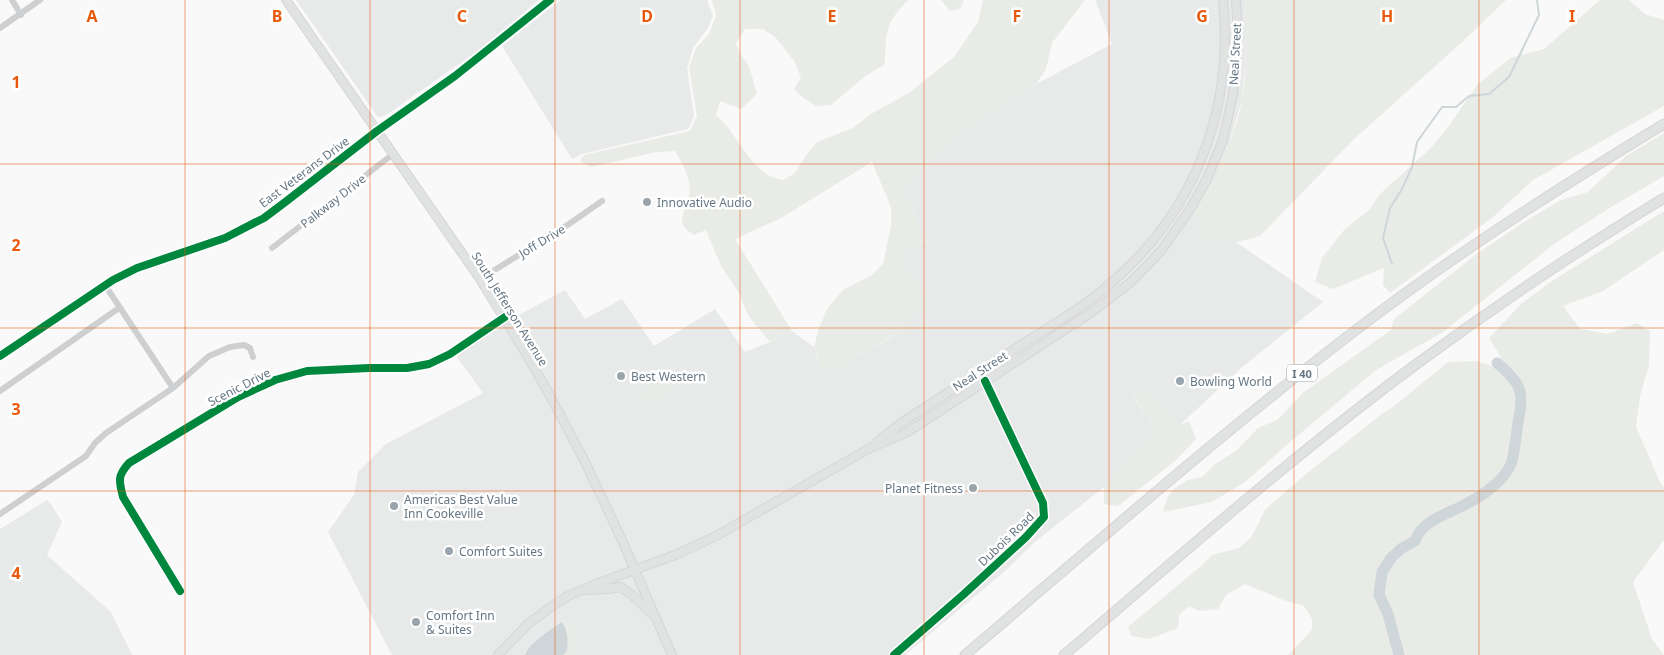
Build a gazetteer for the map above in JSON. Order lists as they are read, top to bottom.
{
  "streets": {
    "highway": ["I 40"],
    "main road": ["Neal Street", "South Jefferson Avenue"],
    "street": [
      "East Veterans Drive",
      "Palkway Drive",
      "Joff Drive",
      "Scenic Drive",
      "Dubois Road"
    ]
  },
  "crossings": [
    ["Neal Street", "South Jefferson Avenue"],
    ["Neal Street", "Dubois Road"],
    ["East Veterans Drive", "South Jefferson Avenue"],
    ["Palkway Drive", "South Jefferson Avenue"],
    ["Joff Drive", "South Jefferson Avenue"],
    ["South Jefferson Avenue", "Scenic Drive"]
  ],
  "places": [
    "Innovative Audio",
    "Best Western",
    "Bowling World",
    "Planet Fitness",
    "Americas Best Value Inn Cookeville",
    "Comfort Suites",
    "Comfort Inn & Suites"
  ],
  "grid": {
    "columns": [
      "A",
      "B",
      "C",
      "D",
      "E",
      "F",
      "G",
      "H",
      "I"
    ],
    "rows": [
      "1",
      "2",
      "3",
      "4"
    ]
  }
}
